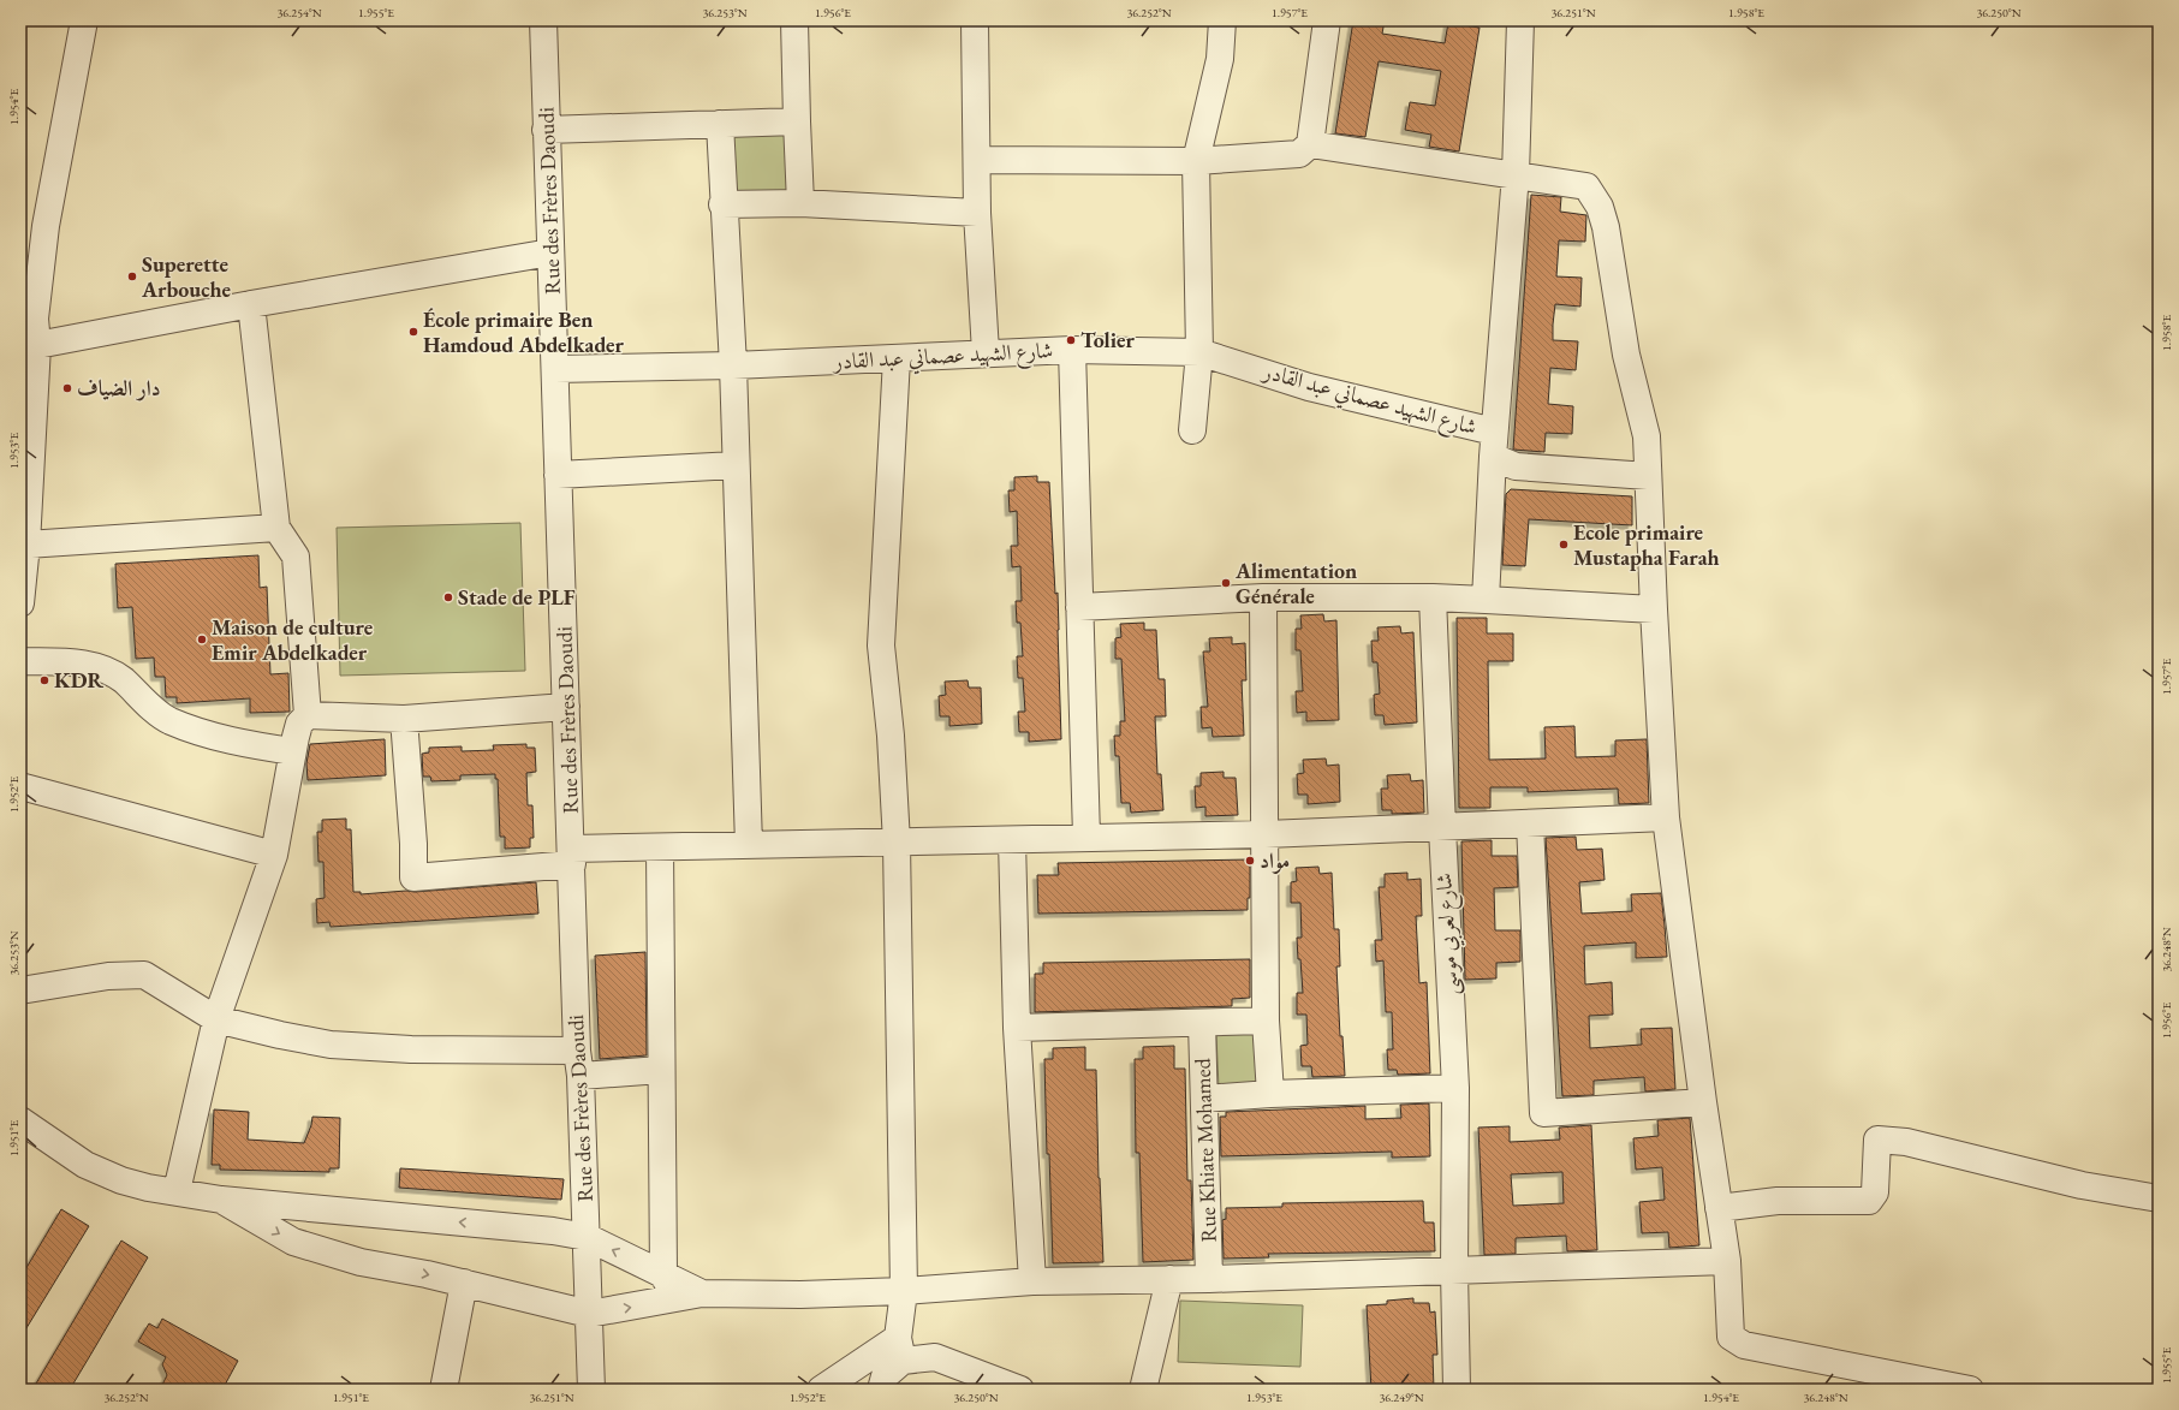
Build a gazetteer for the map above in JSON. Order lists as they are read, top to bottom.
{
  "streets": {
    "street": [
      "Rue des Frères Daoudi",
      "شارع الشهيد عصماني عبد القادر",
      "شارع لعربي موسى",
      "Rue Khiate Mohamed"
    ]
  },
  "crossings": [
    ["Rue des Frères Daoudi", "شارع الشهيد عصماني عبد القادر"]
  ],
  "places": [
    "Superette Arbouche",
    "École primaire Ben Hamdoud Abdelkader",
    "Tolier",
    "دار الضياف",
    "Ecole primaire Mustapha Farah",
    "Alimentation Générale",
    "Stade de PLF",
    "Maison de culture Emir Abdelkader",
    "KDR",
    "مواد"
  ],
  "coordinates": [
    "36.254°N",
    "1.955°E",
    "36.253°N",
    "1.956°E",
    "36.252°N",
    "1.957°E",
    "36.251°N",
    "1.958°E",
    "36.250°N",
    "1.954°E",
    "1.953°E",
    "1.952°E",
    "36.248°N",
    "1.951°E",
    "36.249°N"
  ]
}
